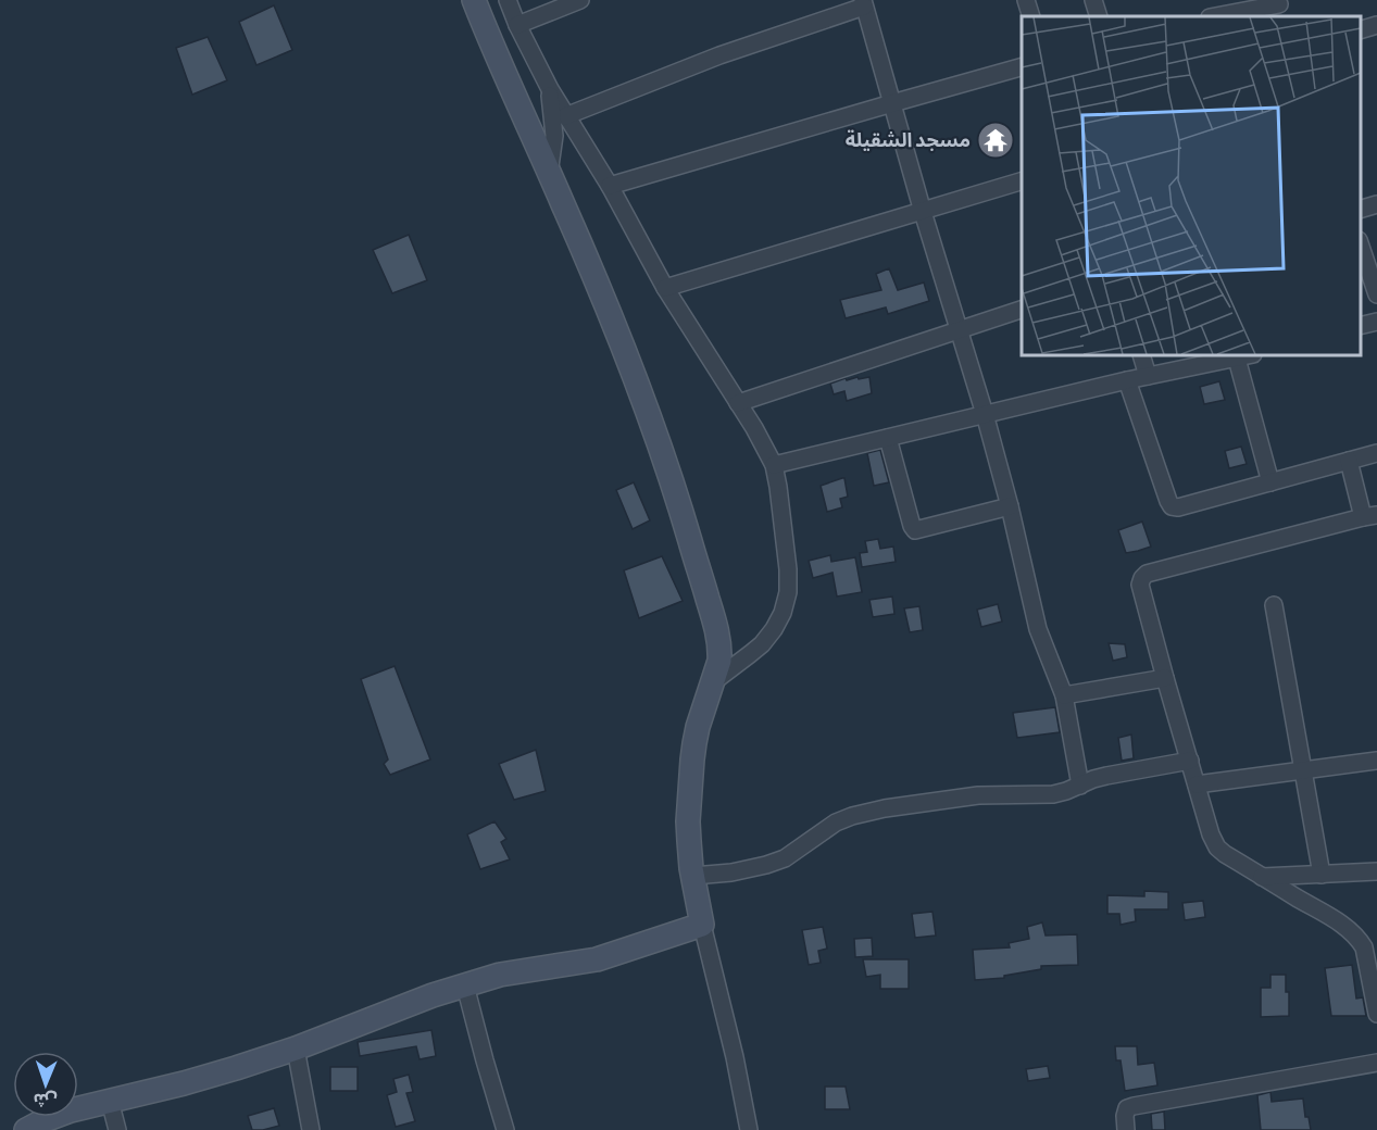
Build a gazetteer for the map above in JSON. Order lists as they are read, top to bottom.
{
  "places": {
    "temple": ["مسجد الشقيلة"]
  },
  "north": "bottom"
}
